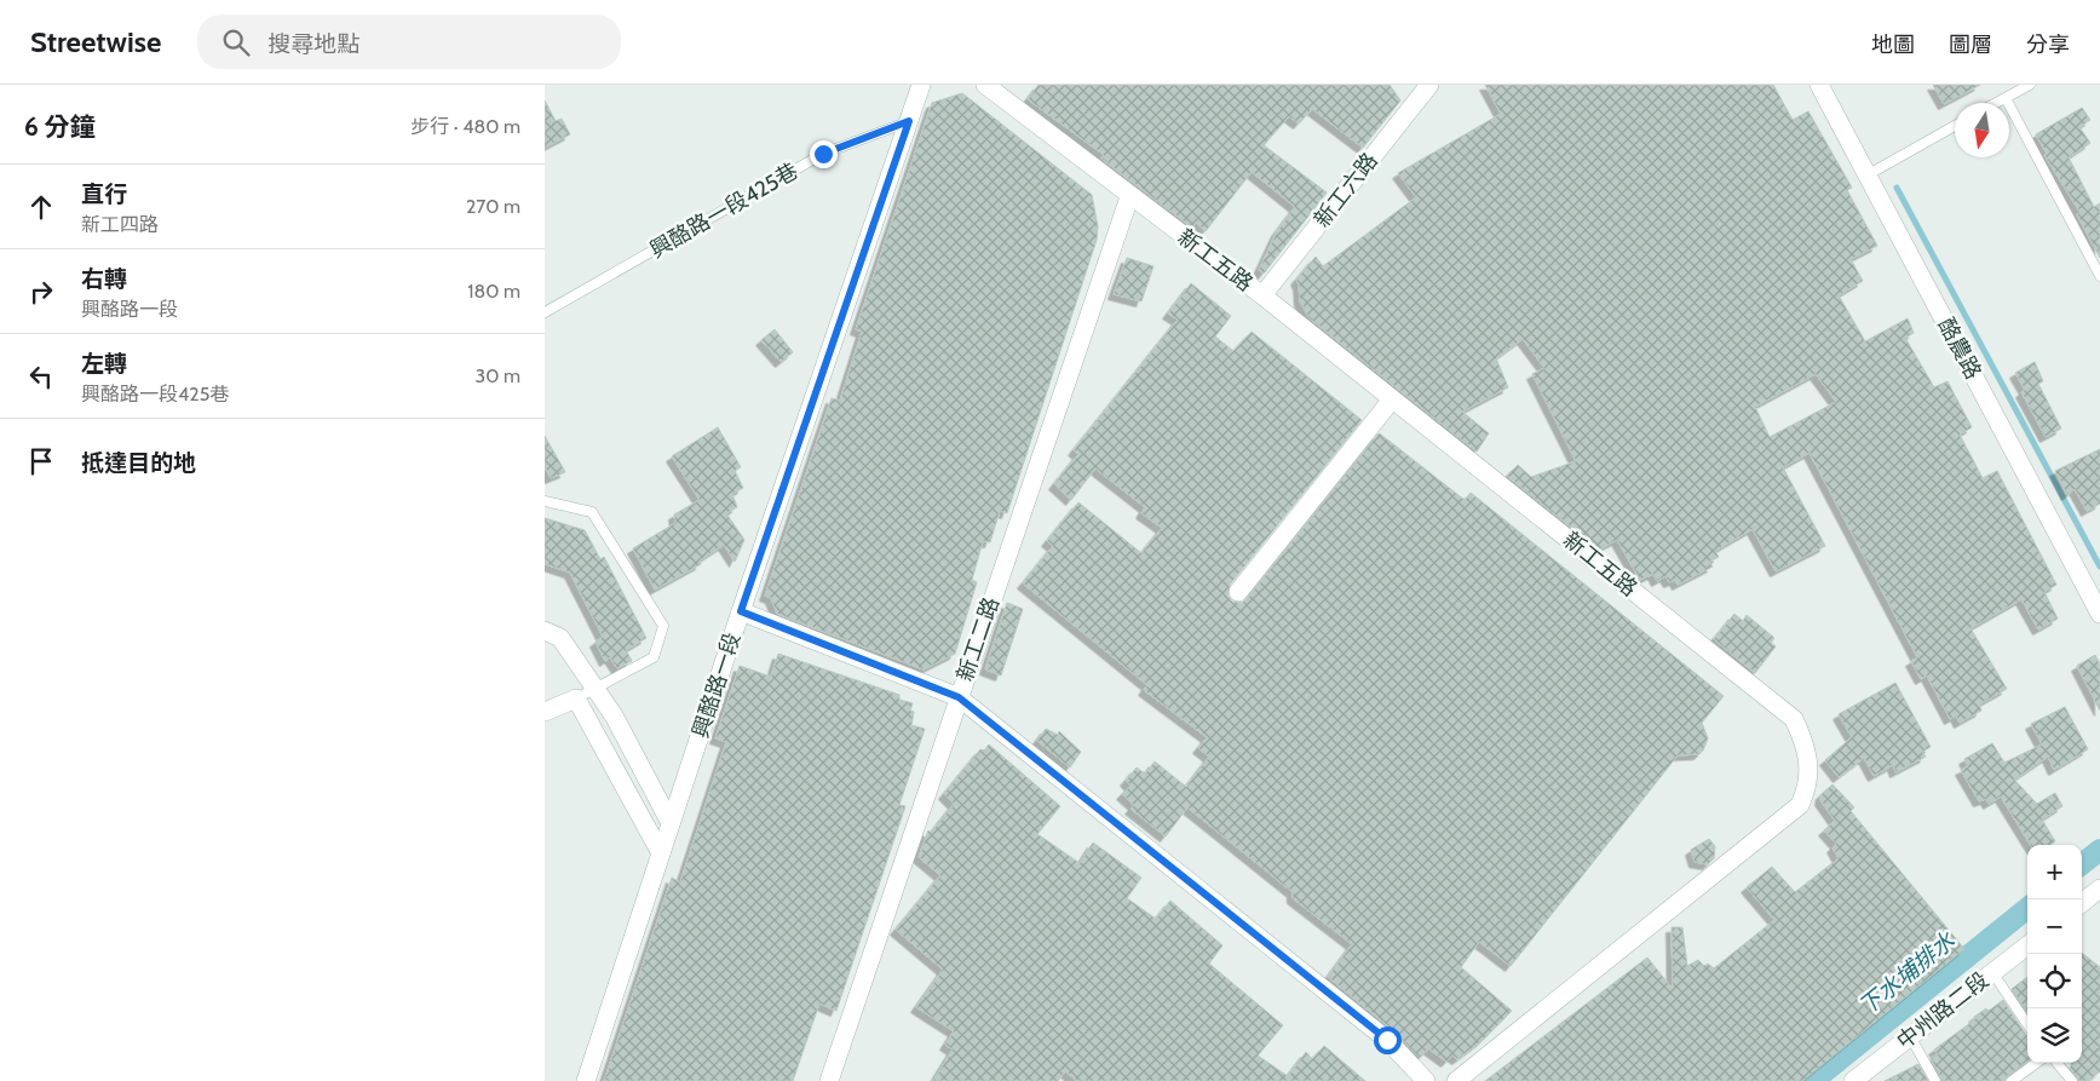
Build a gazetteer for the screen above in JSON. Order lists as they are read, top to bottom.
{
  "streets": {
    "street": [
      "新工六路",
      "新工五路",
      "酪農路",
      "新工二路",
      "興酪路一段",
      "中州路二段"
    ],
    "lane": ["興酪路一段425巷"]
  },
  "crossings": [
    ["新工六路", "新工五路"],
    ["興酪路一段425巷", "興酪路一段"],
    ["新工五路", "新工二路"]
  ],
  "water": ["下水埔排水"],
  "north": "bottom",
  "page": {
    "header": "Streetwise",
    "search": "搜尋地點",
    "nav": ["地圖", "圖層", "分享"],
    "heading": ["6 分鐘", "步行 · 480 m"],
    "list": [
      ["直行", "新工四路", "270 m"],
      ["右轉", "興酪路一段", "180 m"],
      ["左轉", "興酪路一段425巷", "30 m"],
      "抵達目的地"
    ],
    "map_buttons": ["+", "−"]
  }
}
